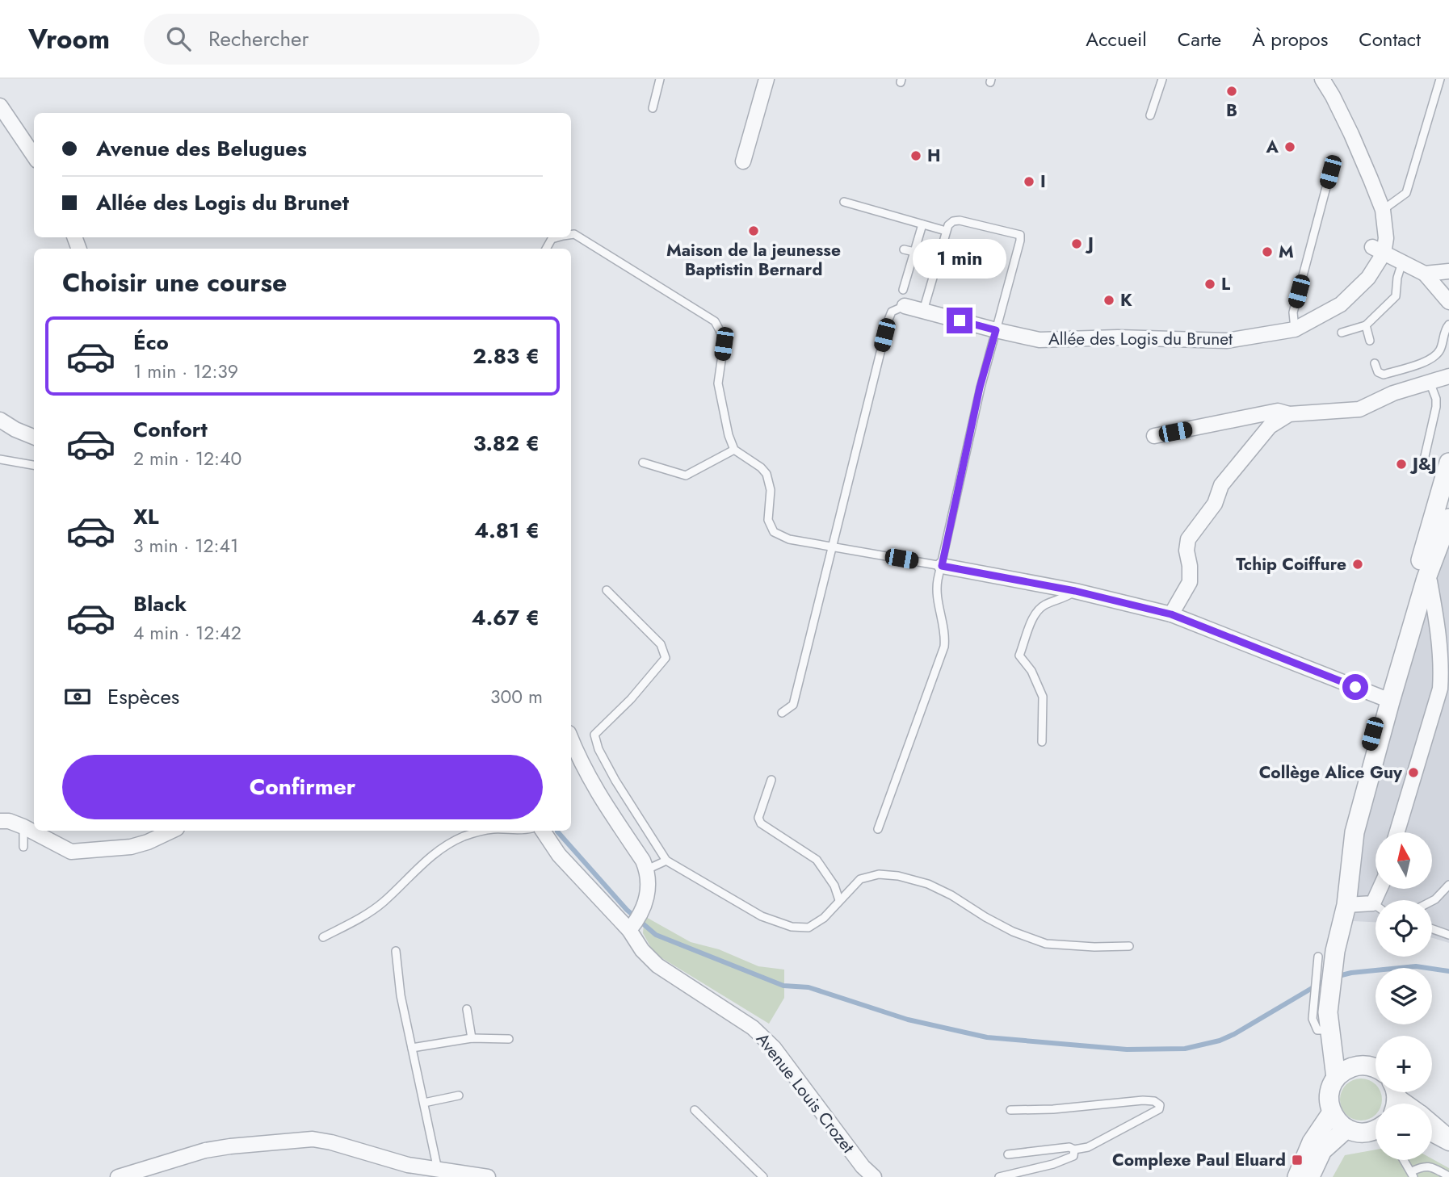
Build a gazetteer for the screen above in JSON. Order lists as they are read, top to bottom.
{
  "streets": {
    "street": ["Allée des Logis du Brunet", "Avenue Louis Crozet"]
  },
  "places": {
    "other": [
      "B",
      "A",
      "H",
      "I",
      "Maison de la jeunesse Baptistin Bernard",
      "J",
      "M",
      "L",
      "K",
      "J&J",
      "Tchip Coiffure",
      "Collège Alice Guy"
    ],
    "transit": ["Complexe Paul Eluard"]
  },
  "north": "top",
  "page": {
    "header": "Vroom",
    "search": "Rechercher",
    "nav": [
      "Accueil",
      "Carte",
      "À propos",
      "Contact"
    ],
    "banner": ["Avenue des Belugues", "Allée des Logis du Brunet"],
    "bubble": "1 min",
    "heading": "Choisir une course",
    "list": [
      {
        "name": "Éco",
        "note": "1 min · 12:39",
        "value": "2.83 €"
      },
      {
        "name": "Confort",
        "note": "2 min · 12:40",
        "value": "3.82 €"
      },
      {
        "name": "XL",
        "note": "3 min · 12:41",
        "value": "4.81 €"
      },
      {
        "name": "Black",
        "note": "4 min · 12:42",
        "value": "4.67 €"
      }
    ],
    "pay": ["Espèces", "300 m"],
    "buttons": "Confirmer",
    "map_buttons": ["+", "−"]
  }
}
